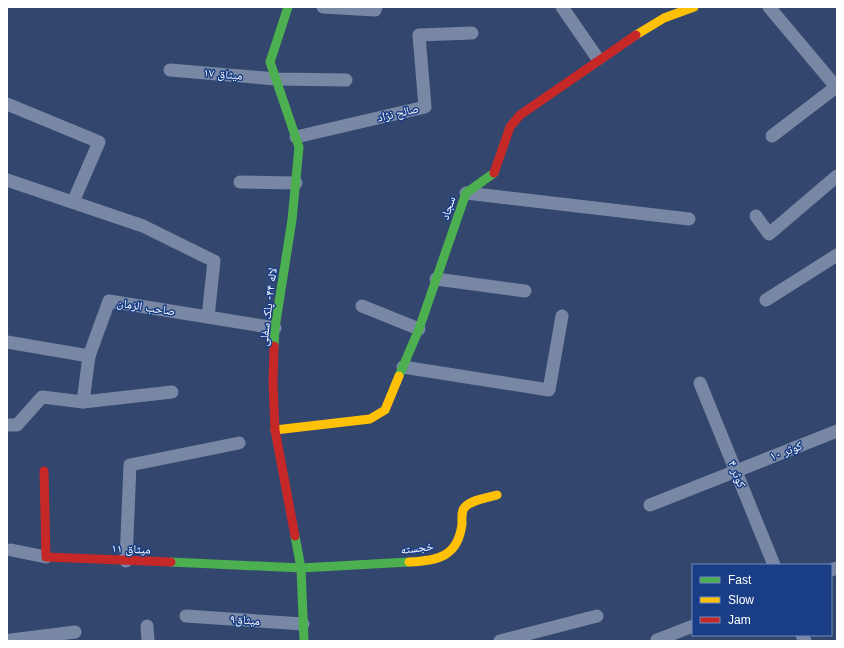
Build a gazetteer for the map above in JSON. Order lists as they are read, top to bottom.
{
  "streets": {
    "street": [
      "میثاق ۱۷",
      "صالح نژاد",
      "سجاد",
      "صاحب الزمان",
      "لاله ۴۴- پلک سفلی",
      "کوثر ۱۰",
      "کوثر ۴",
      "خجسته",
      "میثاق ۱۱",
      "میثاق۹"
    ]
  },
  "crossings": [
    ["میثاق ۱۷", "لاله ۴۴- پلک سفلی"],
    ["صالح نژاد", "لاله ۴۴- پلک سفلی"],
    ["سجاد", "لاله ۴۴- پلک سفلی"],
    ["صاحب الزمان", "لاله ۴۴- پلک سفلی"],
    ["لاله ۴۴- پلک سفلی", "خجسته"],
    ["لاله ۴۴- پلک سفلی", "میثاق ۱۱"],
    ["لاله ۴۴- پلک سفلی", "میثاق۹"],
    ["کوثر ۱۰", "کوثر ۴"],
    ["خجسته", "میثاق ۱۱"]
  ],
  "legend": ["Fast", "Slow", "Jam"]
}
